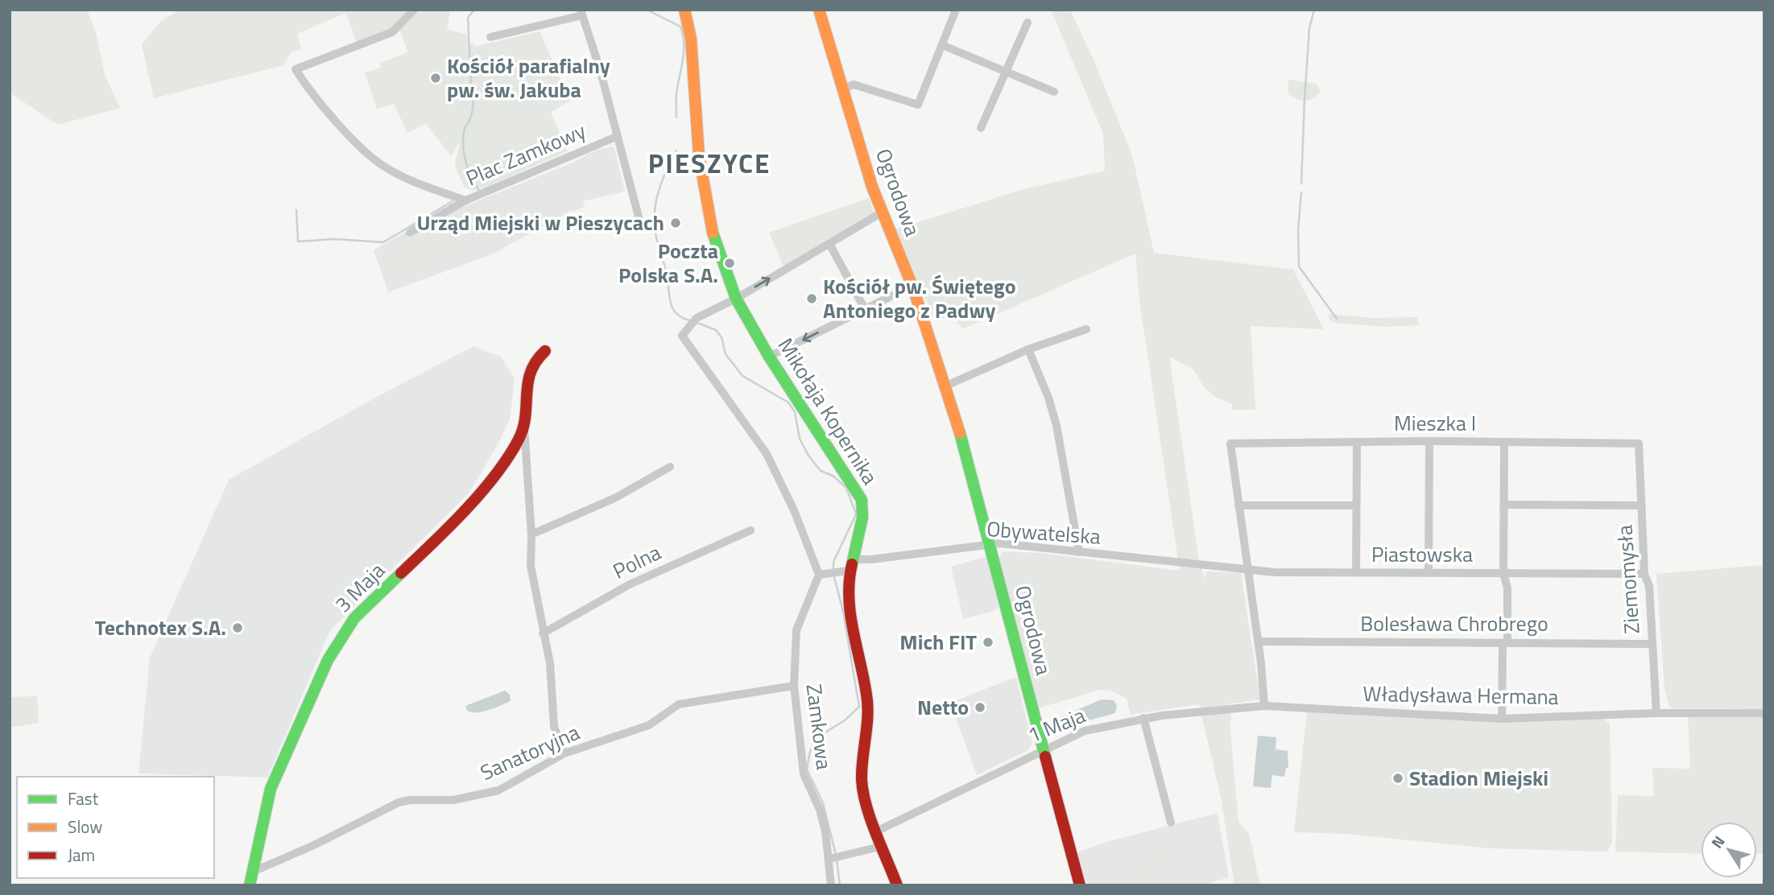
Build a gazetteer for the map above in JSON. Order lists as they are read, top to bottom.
{
  "streets": {
    "street": [
      "Plac Zamkowy",
      "Ogrodowa",
      "Mikołaja Kopernika",
      "Mieszka I",
      "Obywatelska",
      "Piastowska",
      "Polna",
      "Ziemomysła",
      "3 Maja",
      "Bolesława Chrobrego",
      "Władysława Hermana",
      "1 Maja",
      "Zamkowa",
      "Sanatoryjna"
    ]
  },
  "crossings": [
    ["Ogrodowa", "Obywatelska"],
    ["Ogrodowa", "1 Maja"],
    ["Mikołaja Kopernika", "Obywatelska"],
    ["Mikołaja Kopernika", "1 Maja"],
    ["Mieszka I", "Ziemomysła"],
    ["Obywatelska", "Piastowska"],
    ["Piastowska", "Ziemomysła"],
    ["Ziemomysła", "Bolesława Chrobrego"],
    ["Ziemomysła", "Władysława Hermana"],
    ["3 Maja", "Sanatoryjna"],
    ["Władysława Hermana", "1 Maja"],
    ["Zamkowa", "Sanatoryjna"]
  ],
  "districts": ["PIESZYCE"],
  "places": [
    "Kościół parafialny pw. św. Jakuba",
    "Urząd Miejski w Pieszycach",
    "Poczta Polska S.A.",
    "Kościół pw. Świętego Antoniego z Padwy",
    "Technotex S.A.",
    "Mich FIT",
    "Netto",
    "Stadion Miejski"
  ],
  "legend": ["Fast", "Slow", "Jam"],
  "north": "top left"
}
